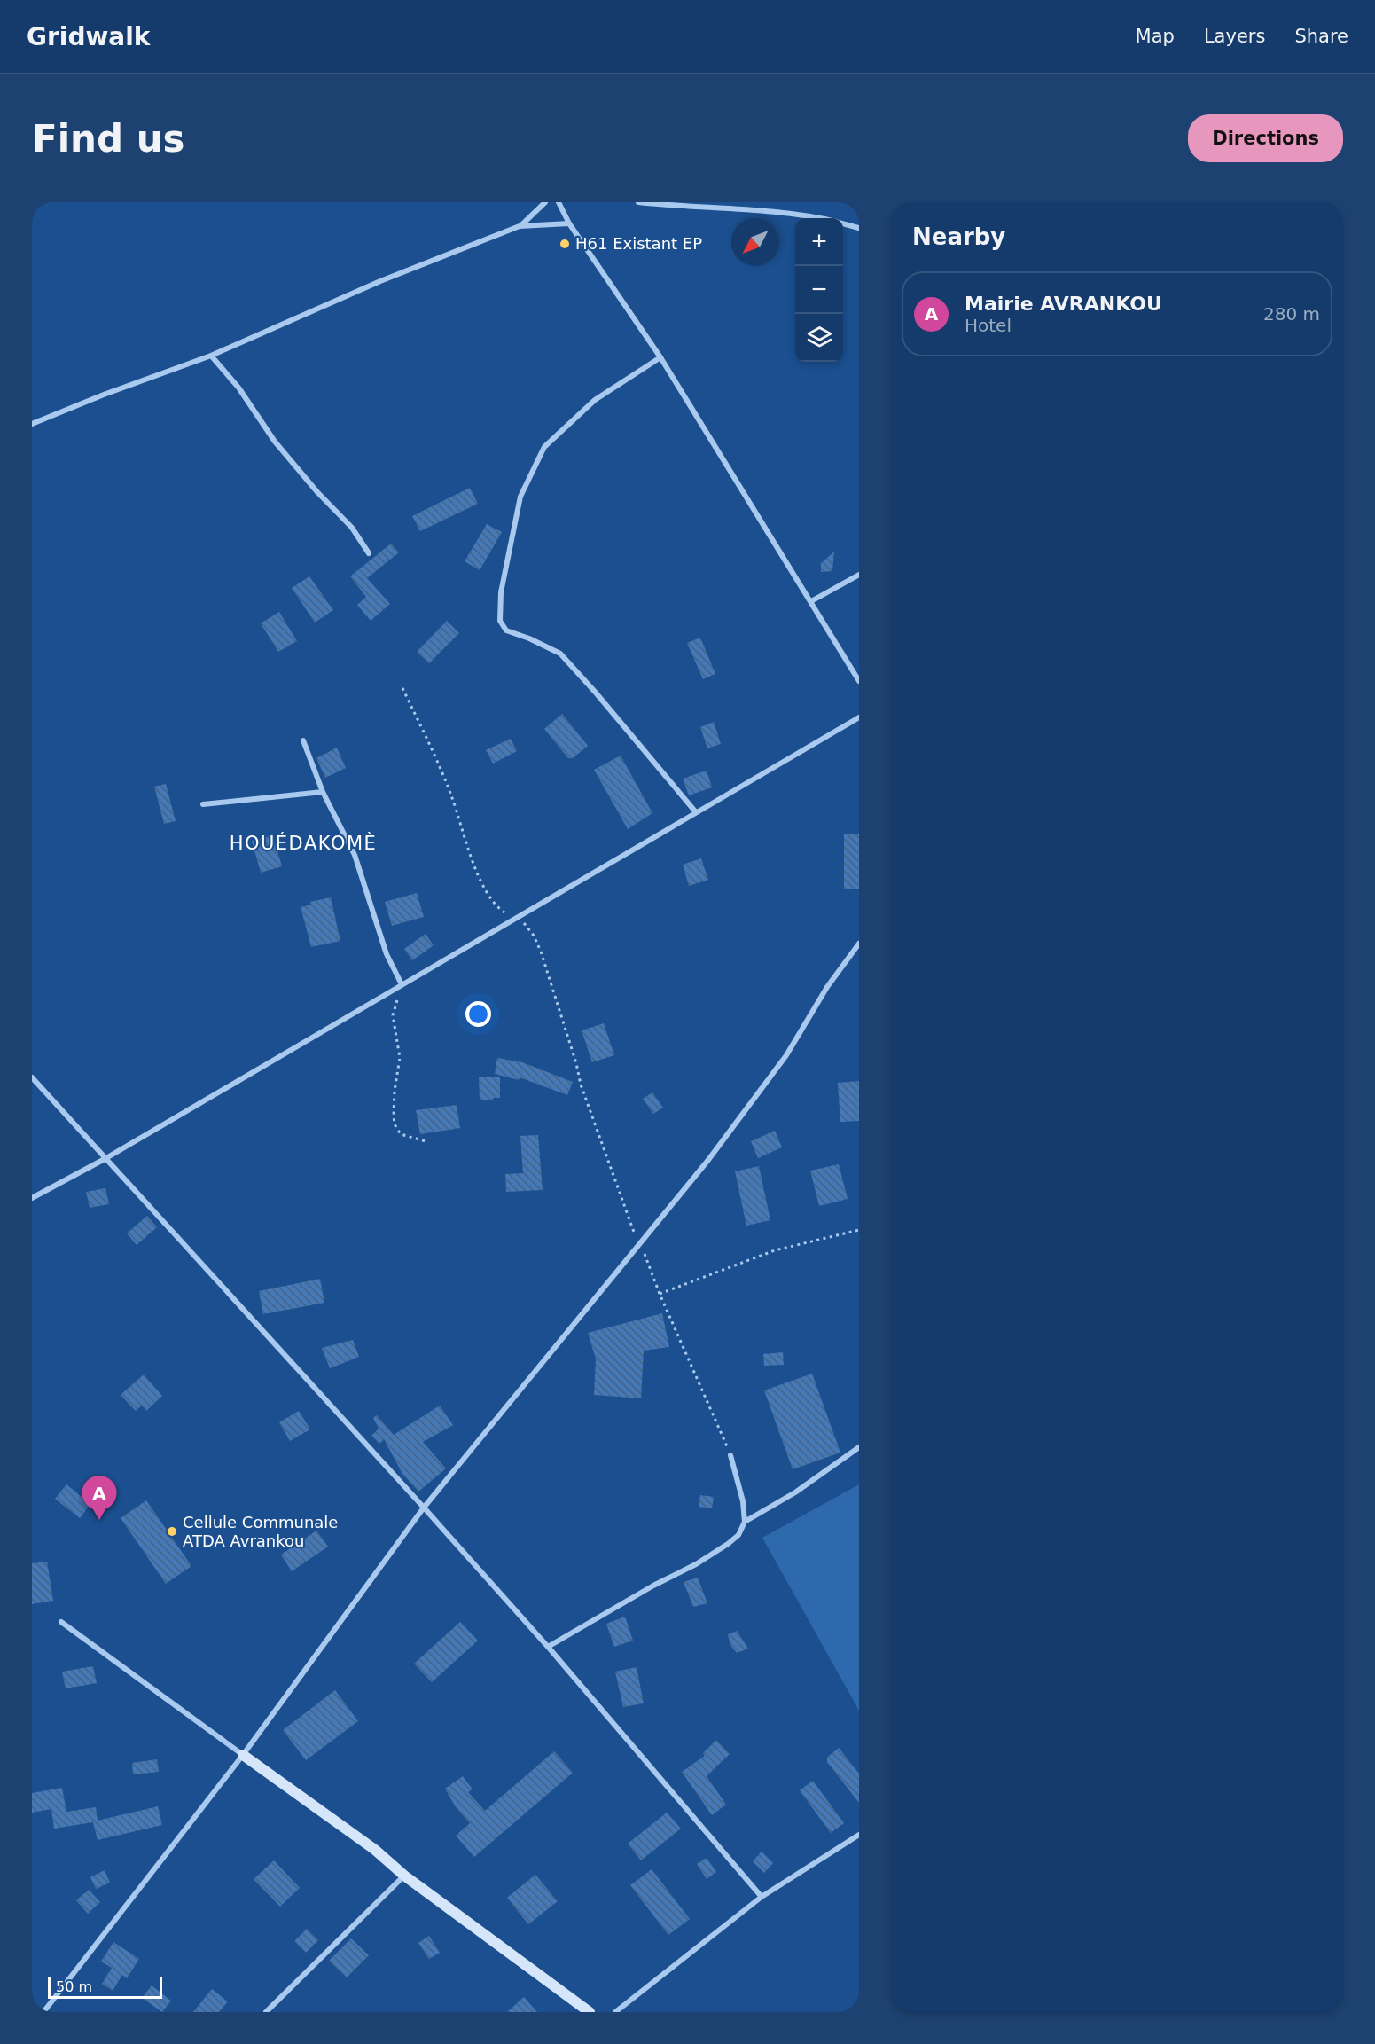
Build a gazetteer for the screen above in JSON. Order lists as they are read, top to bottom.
{
  "districts": ["HOUÉDAKOMÈ"],
  "places": ["H61 Existant EP", "Cellule Communale ATDA Avrankou"],
  "scale_bar": "50 m",
  "north": "bottom left",
  "page": {
    "header": "Gridwalk",
    "nav": ["Map", "Layers", "Share"],
    "buttons": "Directions",
    "title": "Find us",
    "heading": "Nearby",
    "map_buttons": ["+", "−"],
    "list": [
      {
        "mark": "A",
        "name": "Mairie AVRANKOU",
        "note": "Hotel",
        "value": "280 m"
      }
    ],
    "pins": "A",
    "scale": "50 m"
  }
}
